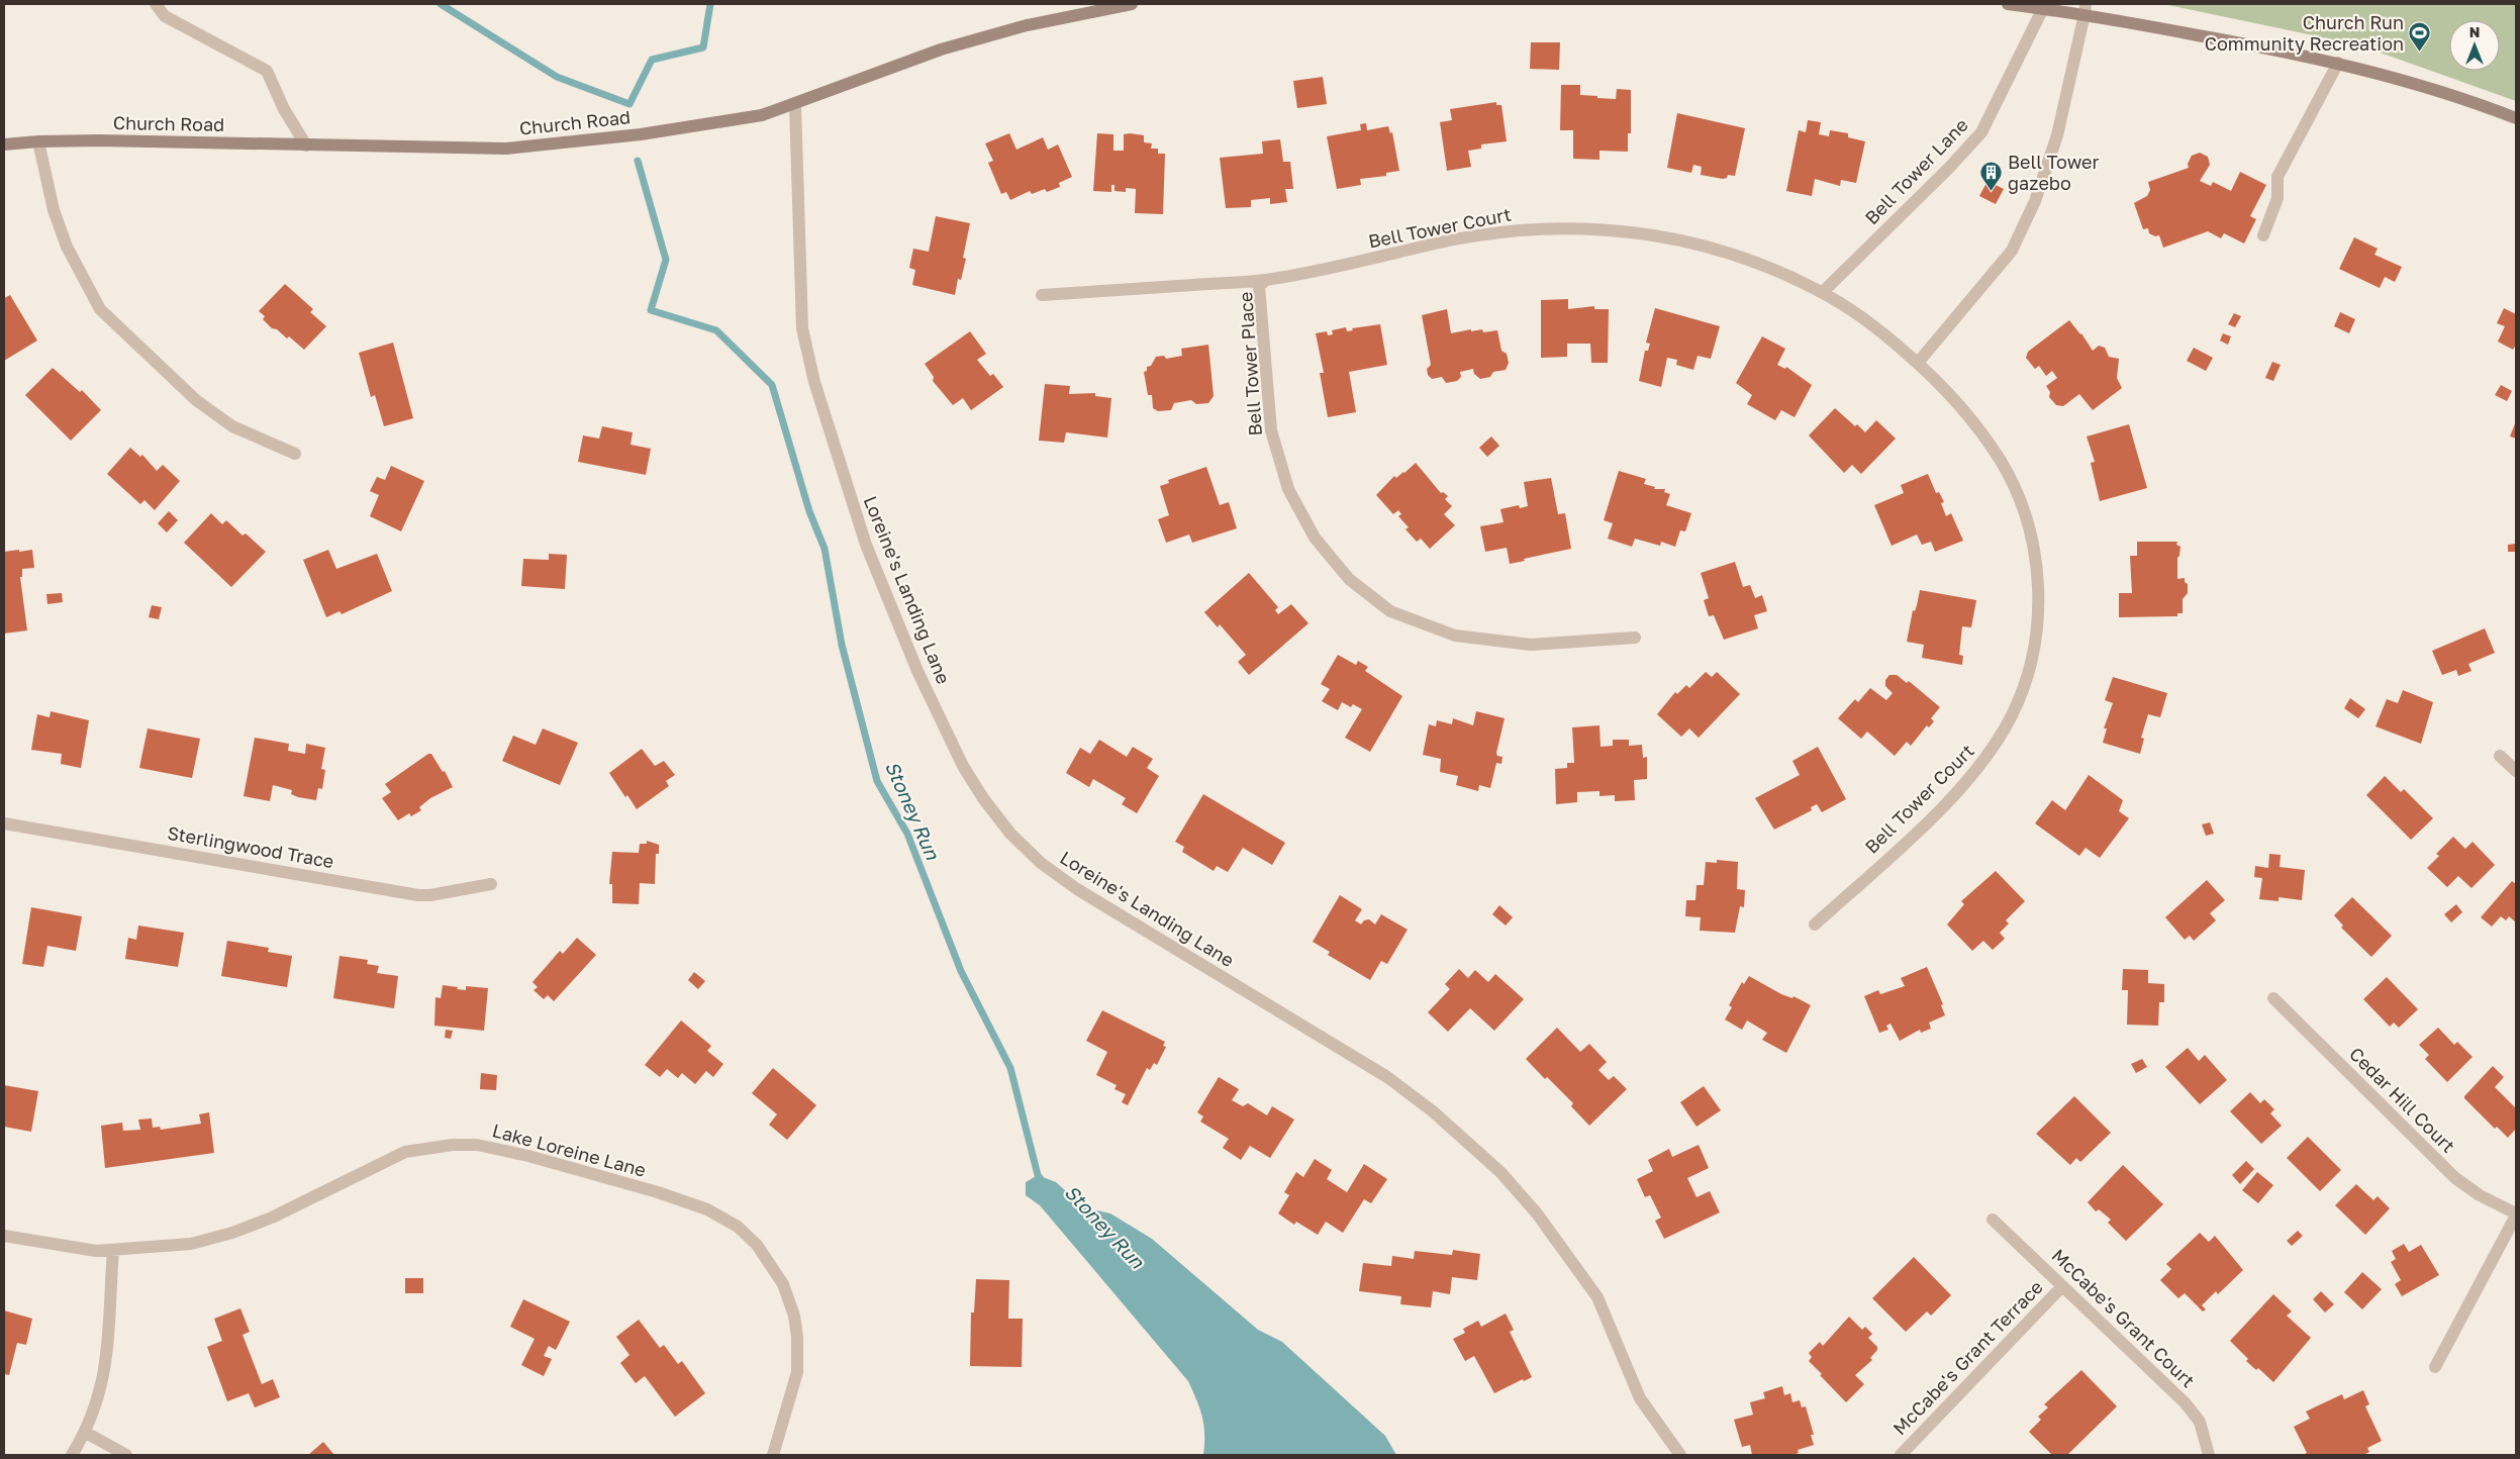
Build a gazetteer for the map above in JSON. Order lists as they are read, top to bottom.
{
  "streets": {
    "main road": ["Church Road"],
    "street": [
      "Bell Tower Lane",
      "Bell Tower Court",
      "Bell Tower Place",
      "Loreine's Landing Lane",
      "Sterlingwood Trace",
      "Cedar Hill Court",
      "Lake Loreine Lane",
      "McCabe's Grant Court",
      "McCabe's Grant Terrace"
    ]
  },
  "crossings": [
    ["Church Road", "Loreine's Landing Lane"],
    ["Bell Tower Lane", "Bell Tower Court"],
    ["Bell Tower Court", "Bell Tower Place"],
    ["McCabe's Grant Court", "McCabe's Grant Terrace"]
  ],
  "water": ["Stoney Run"],
  "places": {
    "sports": ["Church Run Community Recreation"],
    "building": ["Bell Tower gazebo"]
  },
  "north": "top"
}
